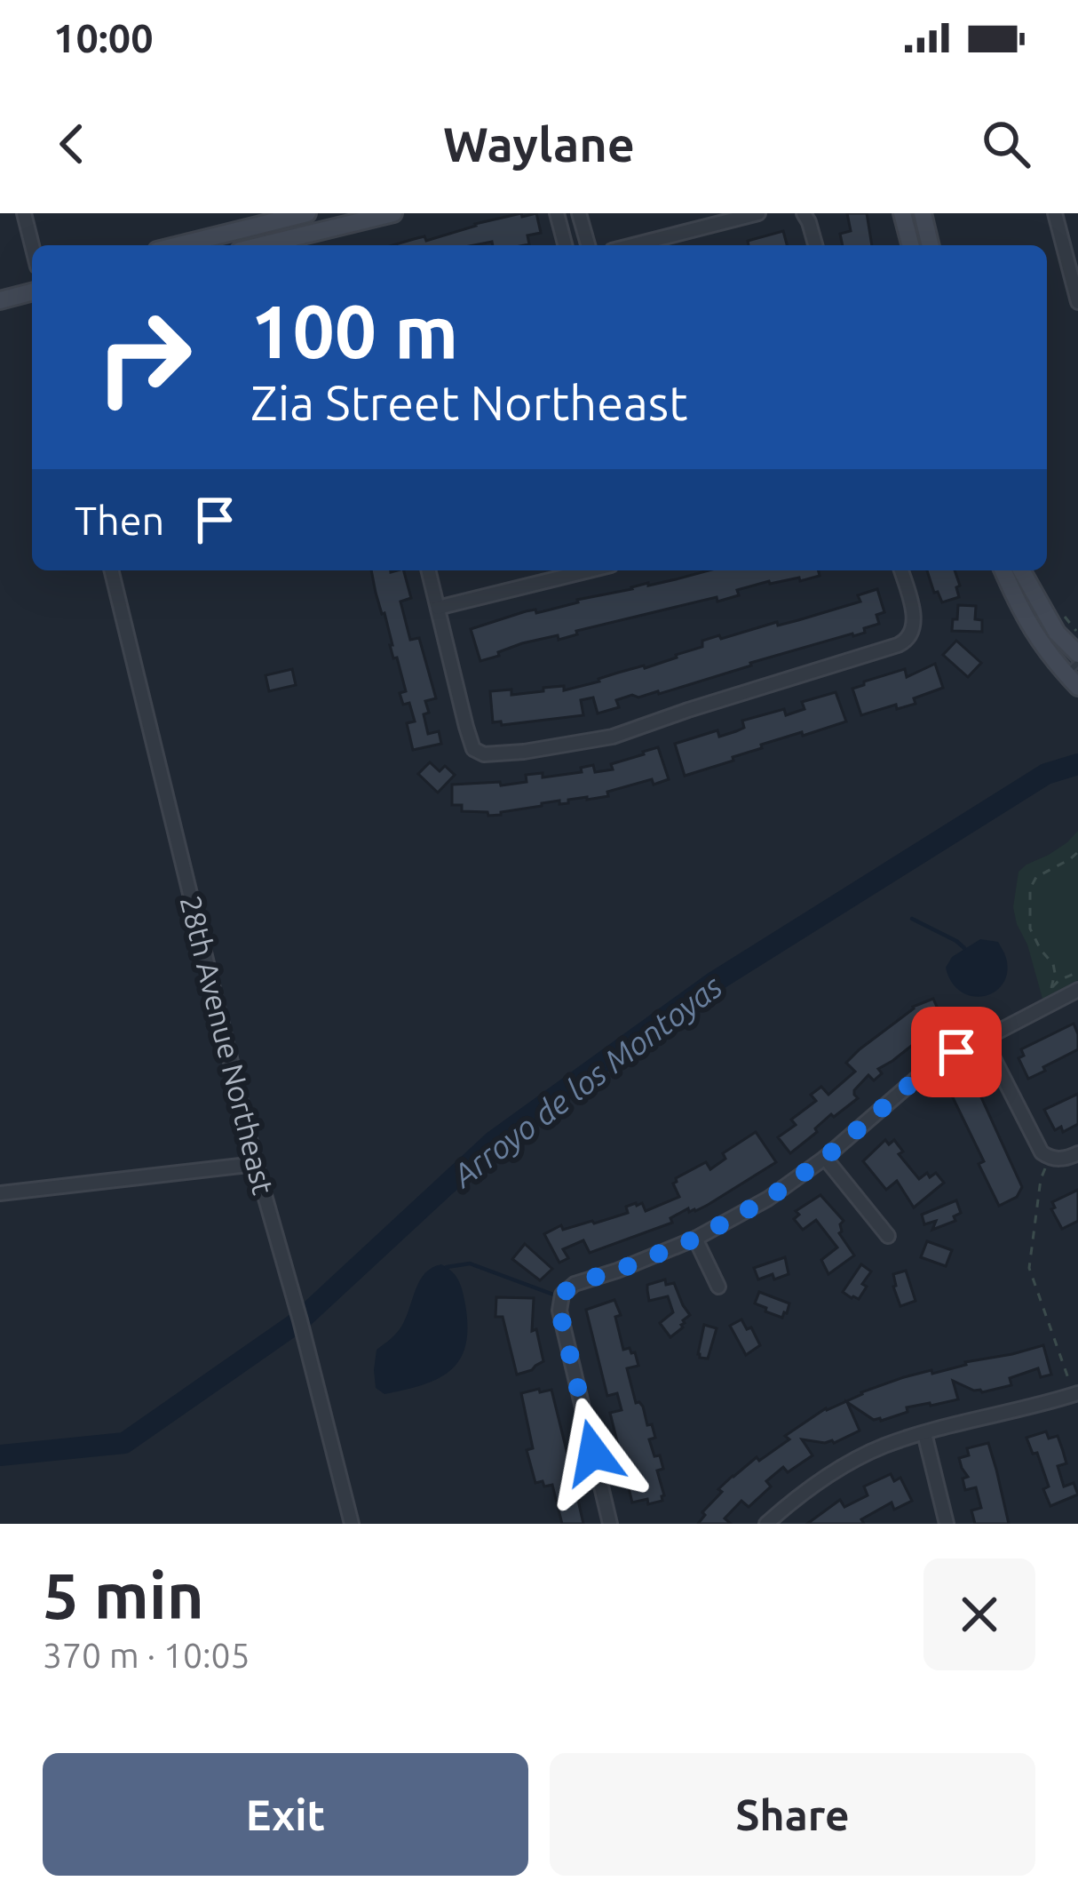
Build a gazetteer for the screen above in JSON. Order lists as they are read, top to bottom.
{
  "streets": {
    "street": ["28th Avenue Northeast"]
  },
  "water": ["Arroyo de los Montoyas"],
  "page": {
    "status": "10:00",
    "header": "Waylane",
    "turn": ["100 m", "Zia Street Northeast"],
    "then": "Then",
    "heading": ["5 min", "370 m · 10:05"],
    "buttons": ["Exit", "Share"]
  }
}
